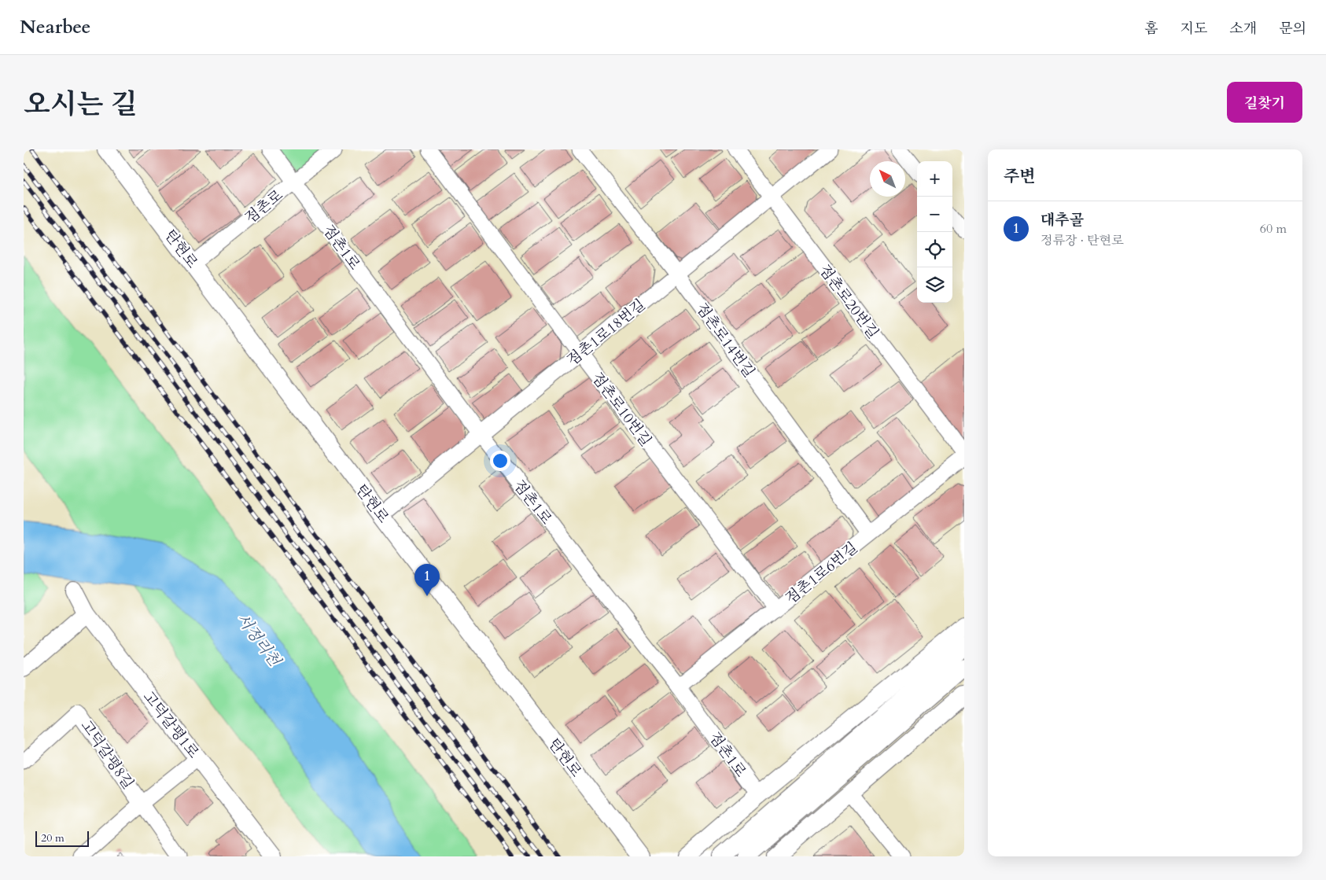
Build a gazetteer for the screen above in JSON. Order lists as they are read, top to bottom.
{
  "streets": {
    "street": [
      "점촌로",
      "점촌1로",
      "탄현로",
      "점촌로20번길",
      "점촌1로18번길",
      "점촌로14번길",
      "점촌로10번길",
      "점촌1로6번길",
      "고덕갈평1로",
      "고덕갈평8길"
    ]
  },
  "crossings": [
    ["점촌로", "점촌1로"],
    ["점촌로", "탄현로"],
    ["점촌1로", "점촌1로18번길"],
    ["점촌1로", "점촌1로6번길"],
    ["탄현로", "점촌1로18번길"],
    ["점촌로20번길", "점촌1로18번길"],
    ["점촌1로18번길", "점촌로14번길"],
    ["점촌1로18번길", "점촌로10번길"],
    ["점촌로14번길", "점촌1로6번길"],
    ["점촌로10번길", "점촌1로6번길"]
  ],
  "water": ["서정리천"],
  "scale_bar": "20 m",
  "north": "top left",
  "page": {
    "header": "Nearbee",
    "nav": [
      "홈",
      "지도",
      "소개",
      "문의"
    ],
    "title": "오시는 길",
    "buttons": "길찾기",
    "heading": "주변",
    "map_buttons": ["+", "−"],
    "list": [
      {
        "mark": "1",
        "name": "대추골",
        "note": "정류장 · 탄현로",
        "value": "60 m"
      }
    ],
    "pins": "1",
    "scale": "20 m"
  }
}
